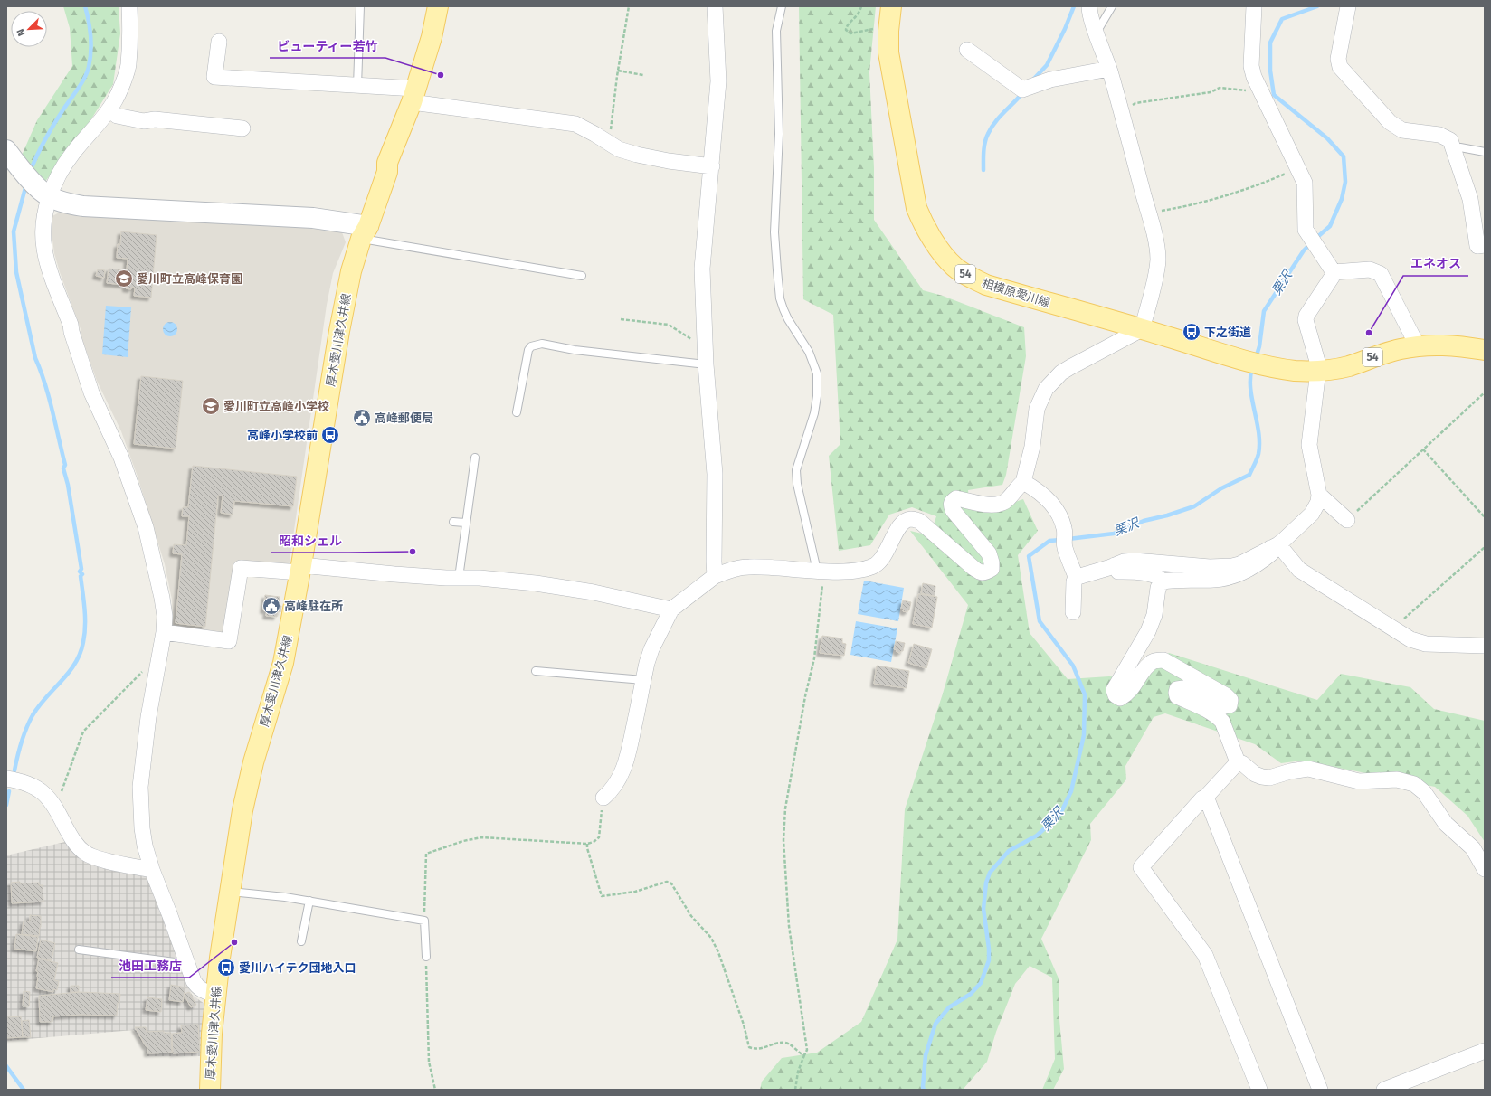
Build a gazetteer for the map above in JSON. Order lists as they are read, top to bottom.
{
  "streets": {
    "main road": ["54", "相模原愛川線", "厚木愛川津久井線"]
  },
  "crossings": [
    ["54", "相模原愛川線"]
  ],
  "water": ["栗沢"],
  "places": {
    "other": [
      "ビューティー若竹",
      "エネオス",
      "昭和シェル",
      "池田工務店"
    ],
    "school or university": ["愛川町立高峰保育園", "愛川町立高峰小学校"],
    "bus stop": ["下之街道", "高峰小学校前", "愛川ハイテク団地入口"],
    "public building": ["高峰郵便局", "高峰駐在所"]
  },
  "north": "bottom left"
}
